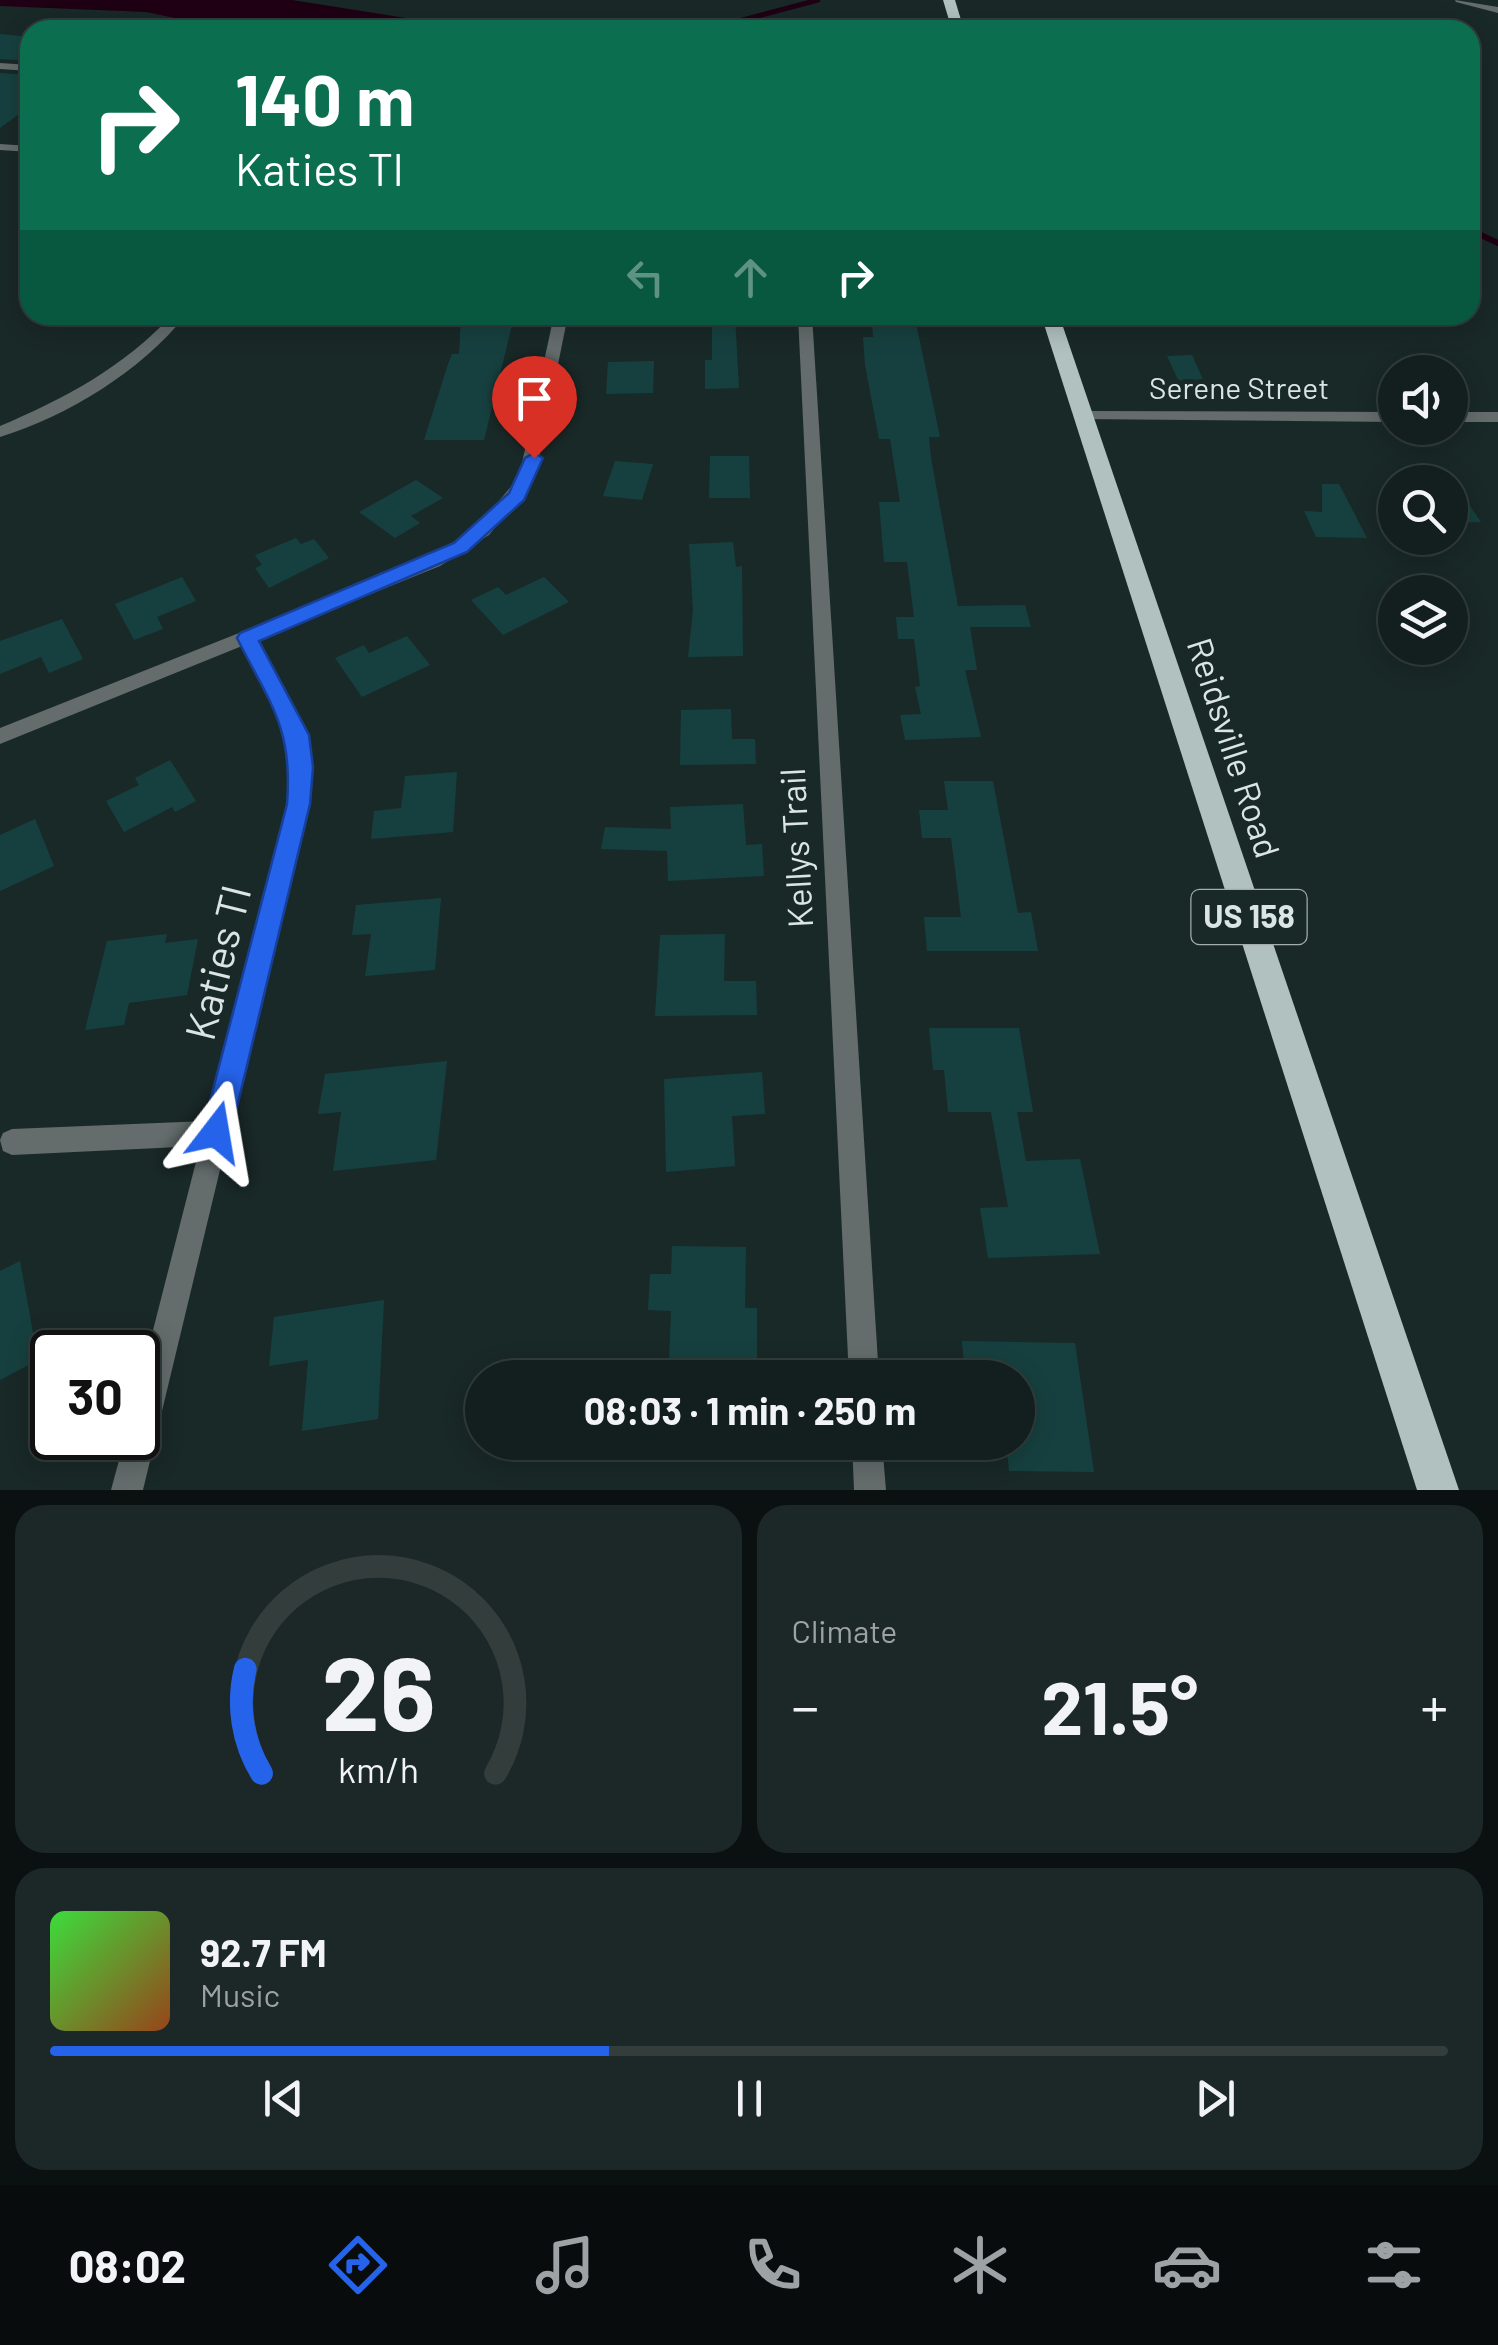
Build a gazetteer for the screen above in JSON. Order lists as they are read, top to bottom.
{
  "streets": {
    "highway": ["Reidsville Road", "US 158"],
    "street": ["Serene Street", "Kellys Trail", "Katies Tl"]
  },
  "crossings": [
    ["Serene Street", "Reidsville Road"]
  ],
  "page": {
    "turn": ["140 m", "Katies Tl"],
    "limit": "30",
    "trip": "08:03 · 1 min · 250 m",
    "tile": "Climate",
    "heat": ["−", "21.5°", "+"],
    "song": ["92.7 FM", "Music"],
    "tabs": "08:02",
    "gauge": ["26", "km/h"]
  }
}
